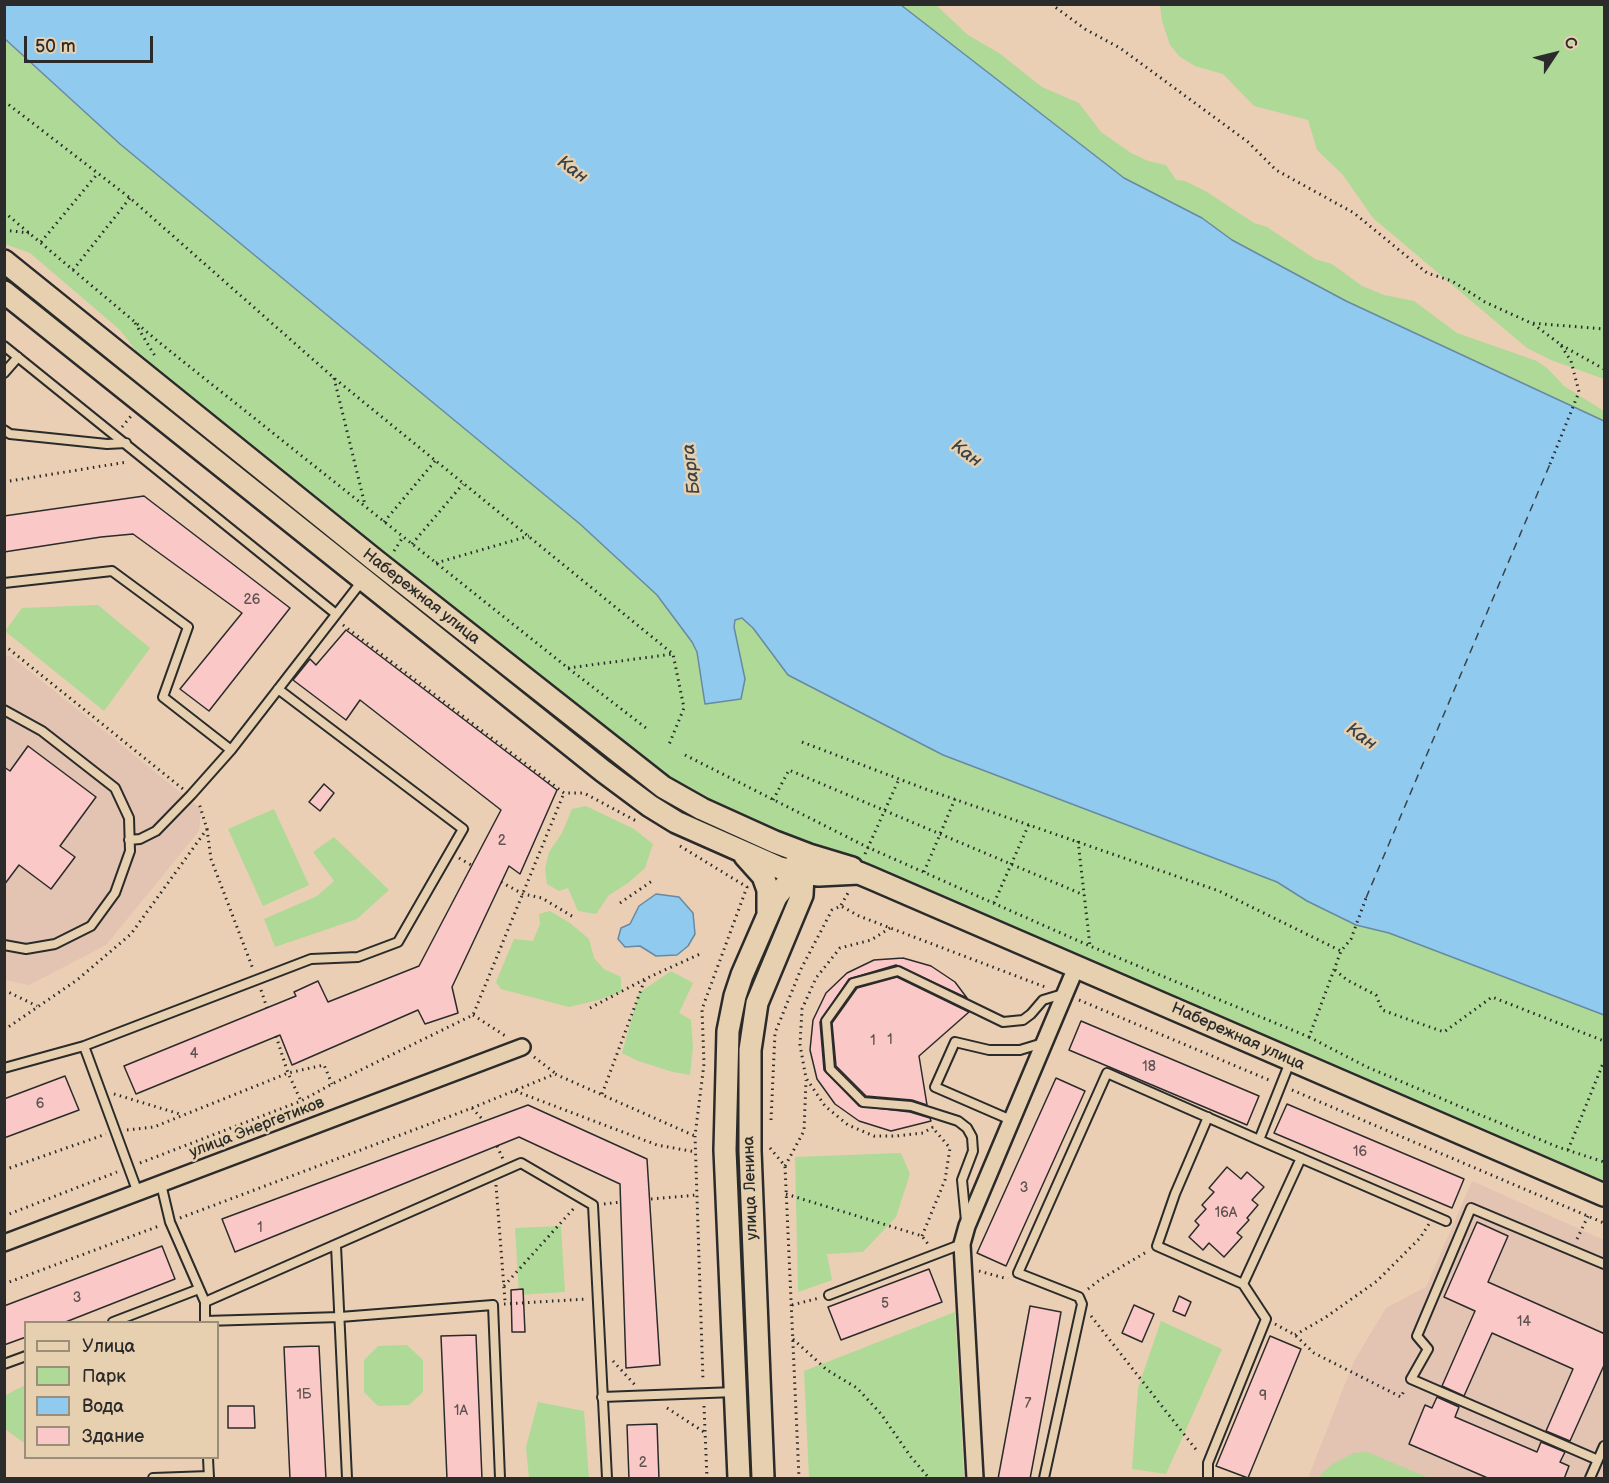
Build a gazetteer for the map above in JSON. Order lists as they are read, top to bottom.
{
  "streets": {
    "main road": ["Набережная улица", "улица Ленина"],
    "street": ["улица Энергетиков"]
  },
  "crossings": [
    ["Набережная улица", "улица Ленина"]
  ],
  "water": ["Кан", "Барга"],
  "house_numbers": [
    "26",
    "2",
    "1",
    "1",
    "4",
    "18",
    "6",
    "16",
    "3",
    "16А",
    "1",
    "3",
    "5",
    "14",
    "1Б",
    "9",
    "7",
    "1А",
    "2"
  ],
  "legend": [
    "Улица",
    "Парк",
    "Вода",
    "Здание"
  ],
  "scale_bar": "50 m",
  "north": "top right"
}
